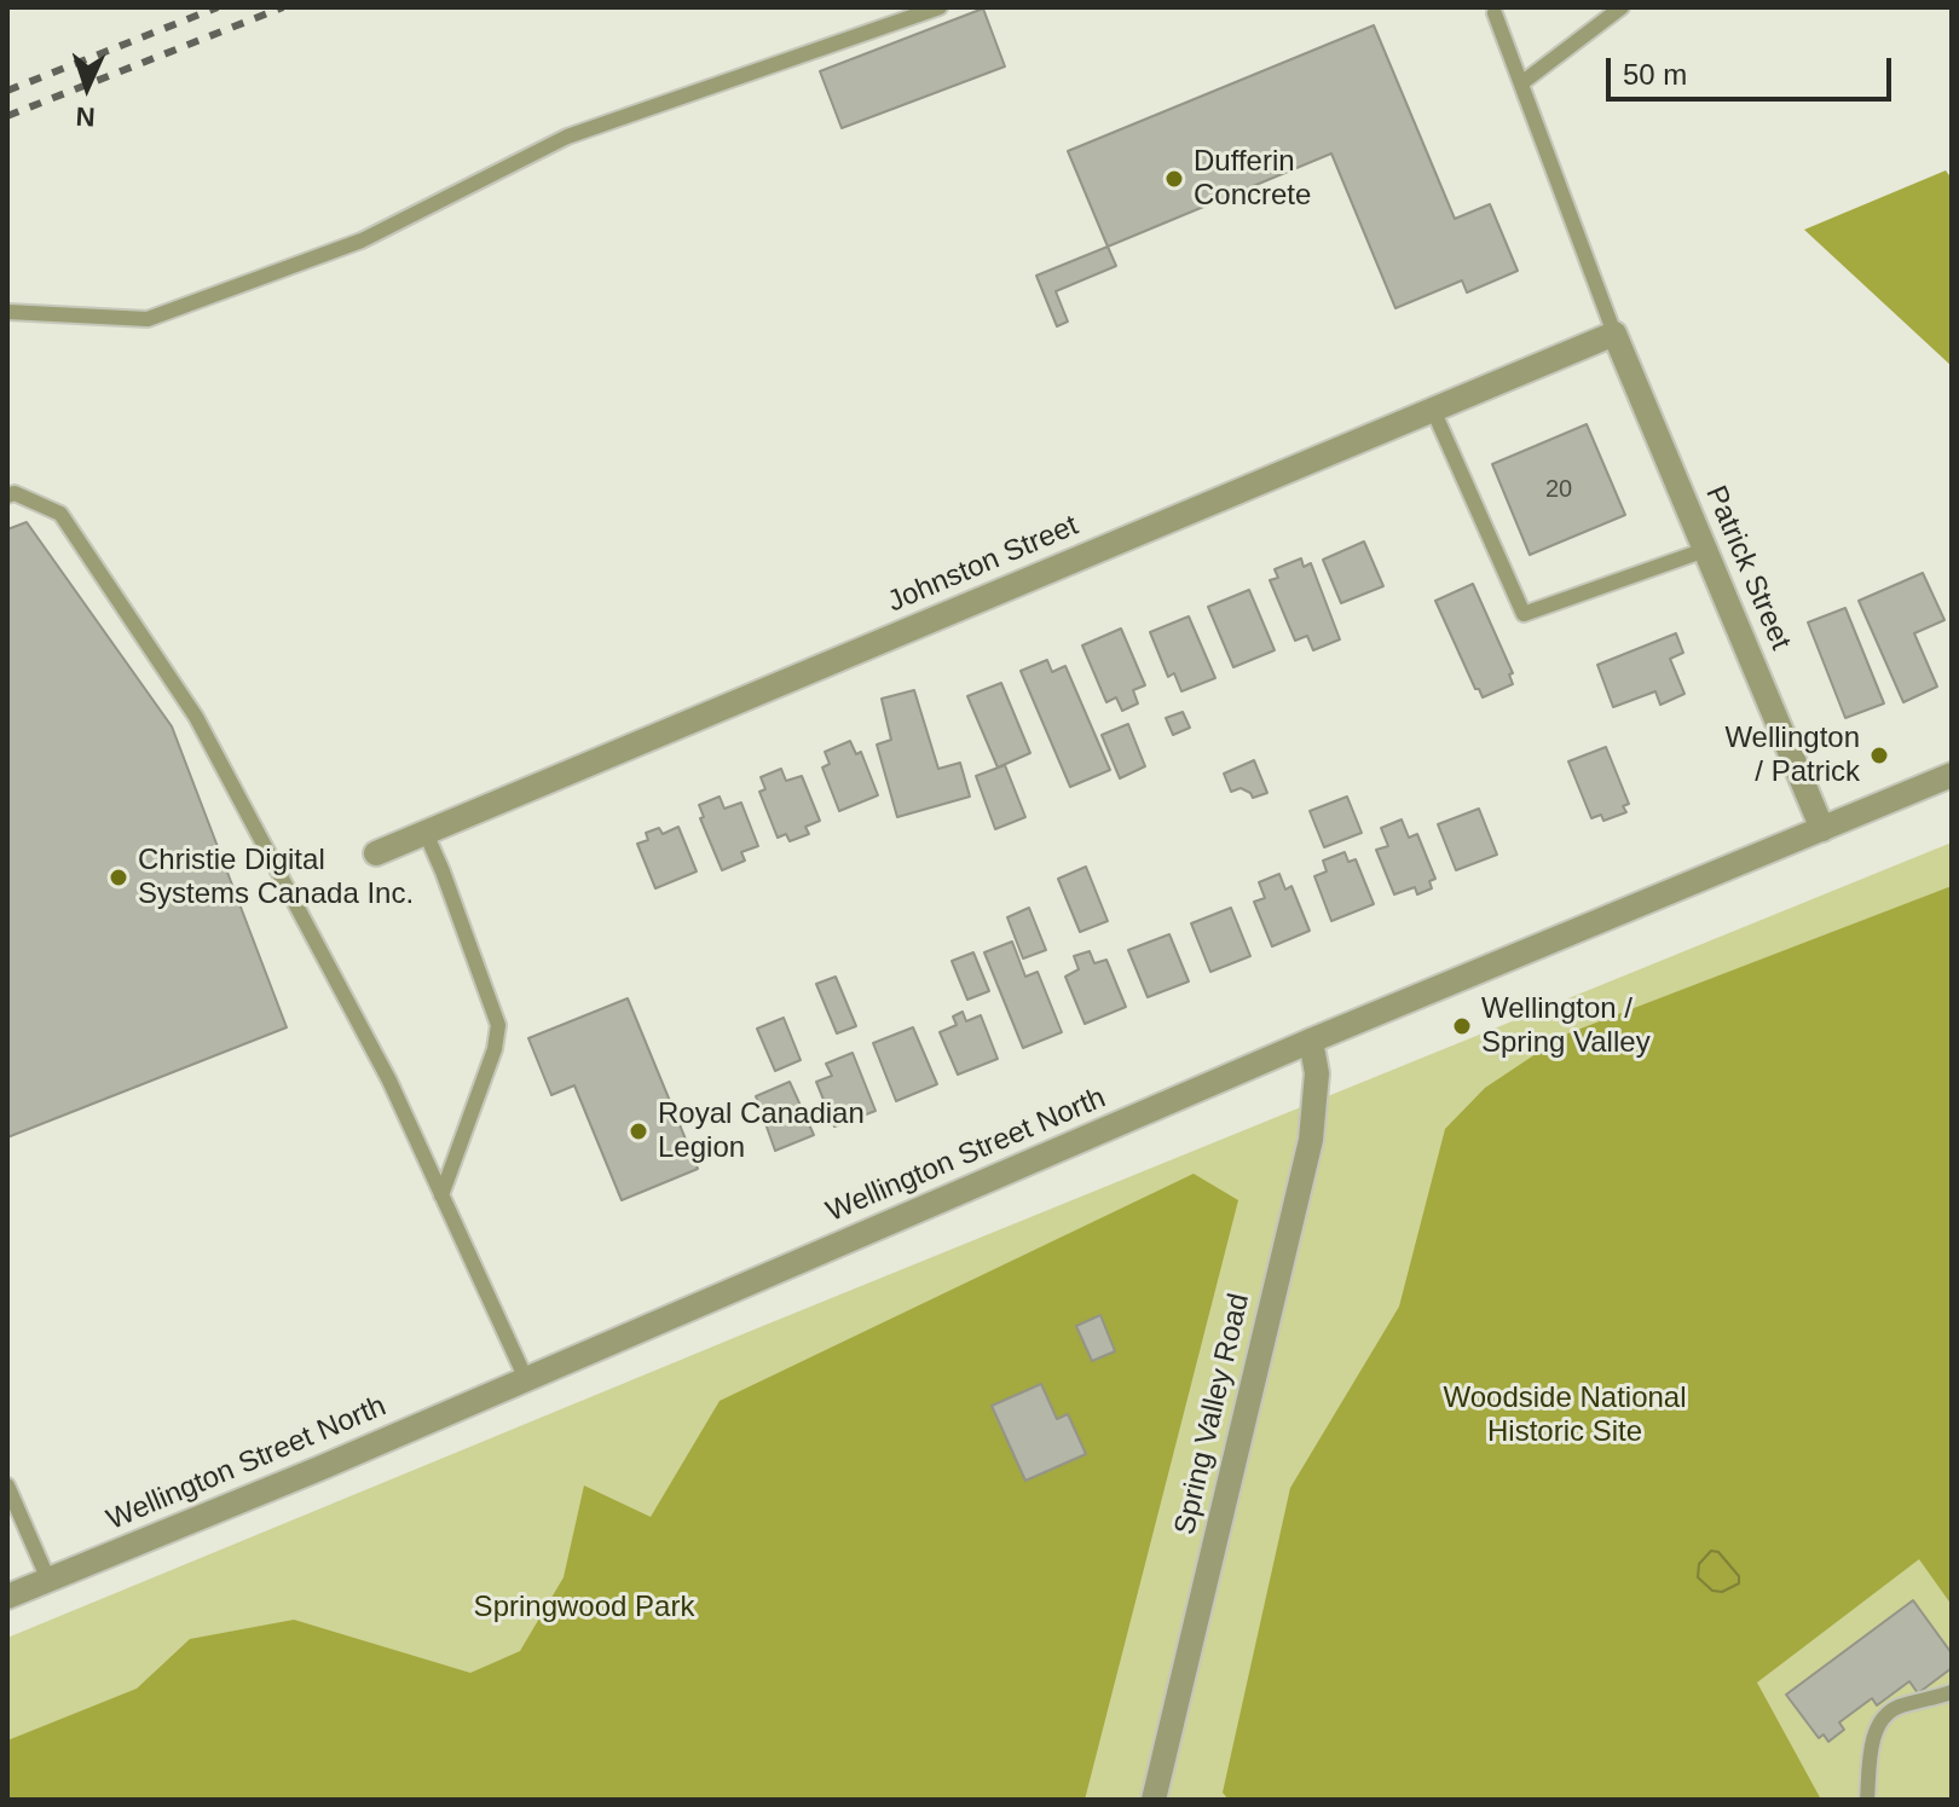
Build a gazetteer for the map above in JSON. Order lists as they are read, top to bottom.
{
  "streets": {
    "street": [
      "Johnston Street",
      "Patrick Street",
      "Wellington Street North",
      "Spring Valley Road"
    ]
  },
  "crossings": [
    ["Johnston Street", "Patrick Street"],
    ["Patrick Street", "Wellington Street North"],
    ["Wellington Street North", "Spring Valley Road"]
  ],
  "parks": ["Woodside National Historic Site", "Springwood Park"],
  "places": [
    "Dufferin Concrete",
    "Wellington / Patrick",
    "Christie Digital Systems Canada Inc.",
    "Wellington / Spring Valley",
    "Royal Canadian Legion"
  ],
  "house_numbers": ["20"],
  "scale_bar": "50 m",
  "north": "bottom"
}
